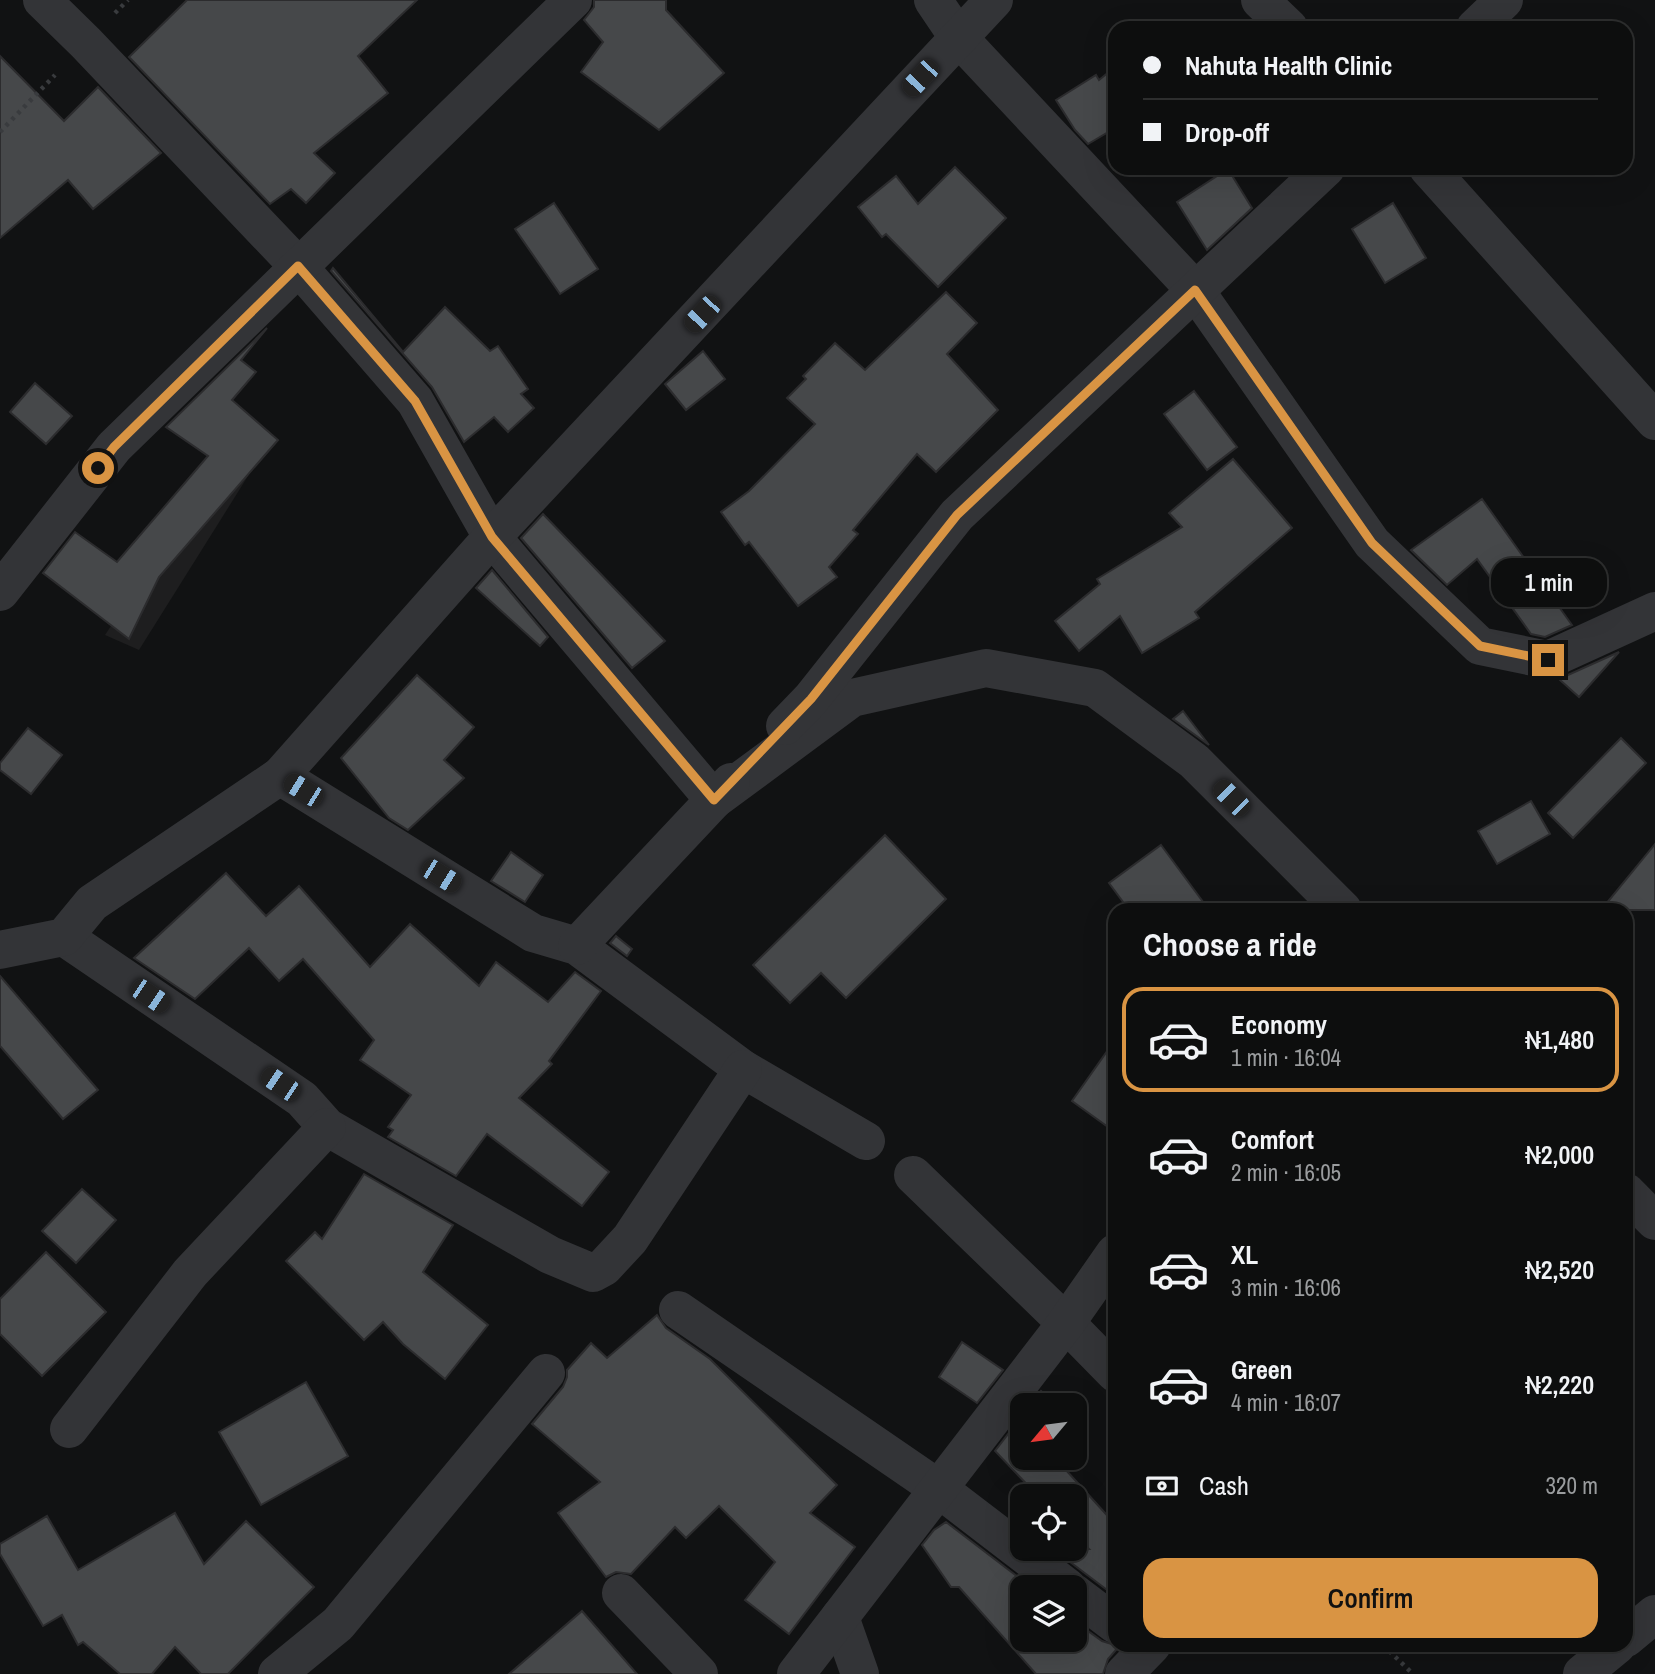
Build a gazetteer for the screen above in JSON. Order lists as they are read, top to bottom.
{
  "north": "bottom left",
  "page": {
    "banner": ["Nahuta Health Clinic", "Drop-off"],
    "bubble": "1 min",
    "heading": "Choose a ride",
    "list": [
      {
        "name": "Economy",
        "note": "1 min · 16:04",
        "value": "₦1,480"
      },
      {
        "name": "Comfort",
        "note": "2 min · 16:05",
        "value": "₦2,000"
      },
      {
        "name": "XL",
        "note": "3 min · 16:06",
        "value": "₦2,520"
      },
      {
        "name": "Green",
        "note": "4 min · 16:07",
        "value": "₦2,220"
      }
    ],
    "pay": ["Cash", "320 m"],
    "buttons": "Confirm"
  }
}
